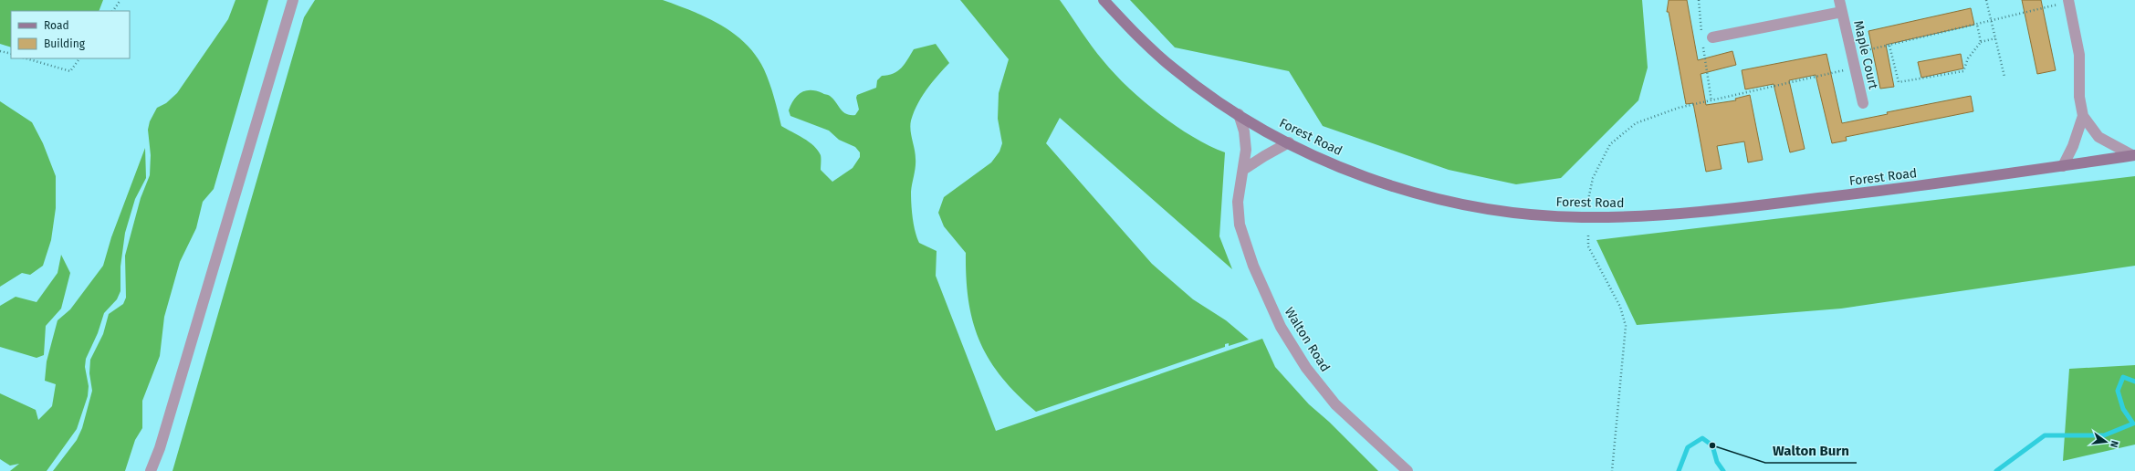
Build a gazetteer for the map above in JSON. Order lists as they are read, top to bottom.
{
  "streets": {
    "street": ["Maple Court", "Forest Road", "Walton Road"]
  },
  "crossings": [
    ["Forest Road", "Walton Road"]
  ],
  "places": ["Walton Burn"],
  "legend": ["Road", "Building"],
  "north": "right"
}
